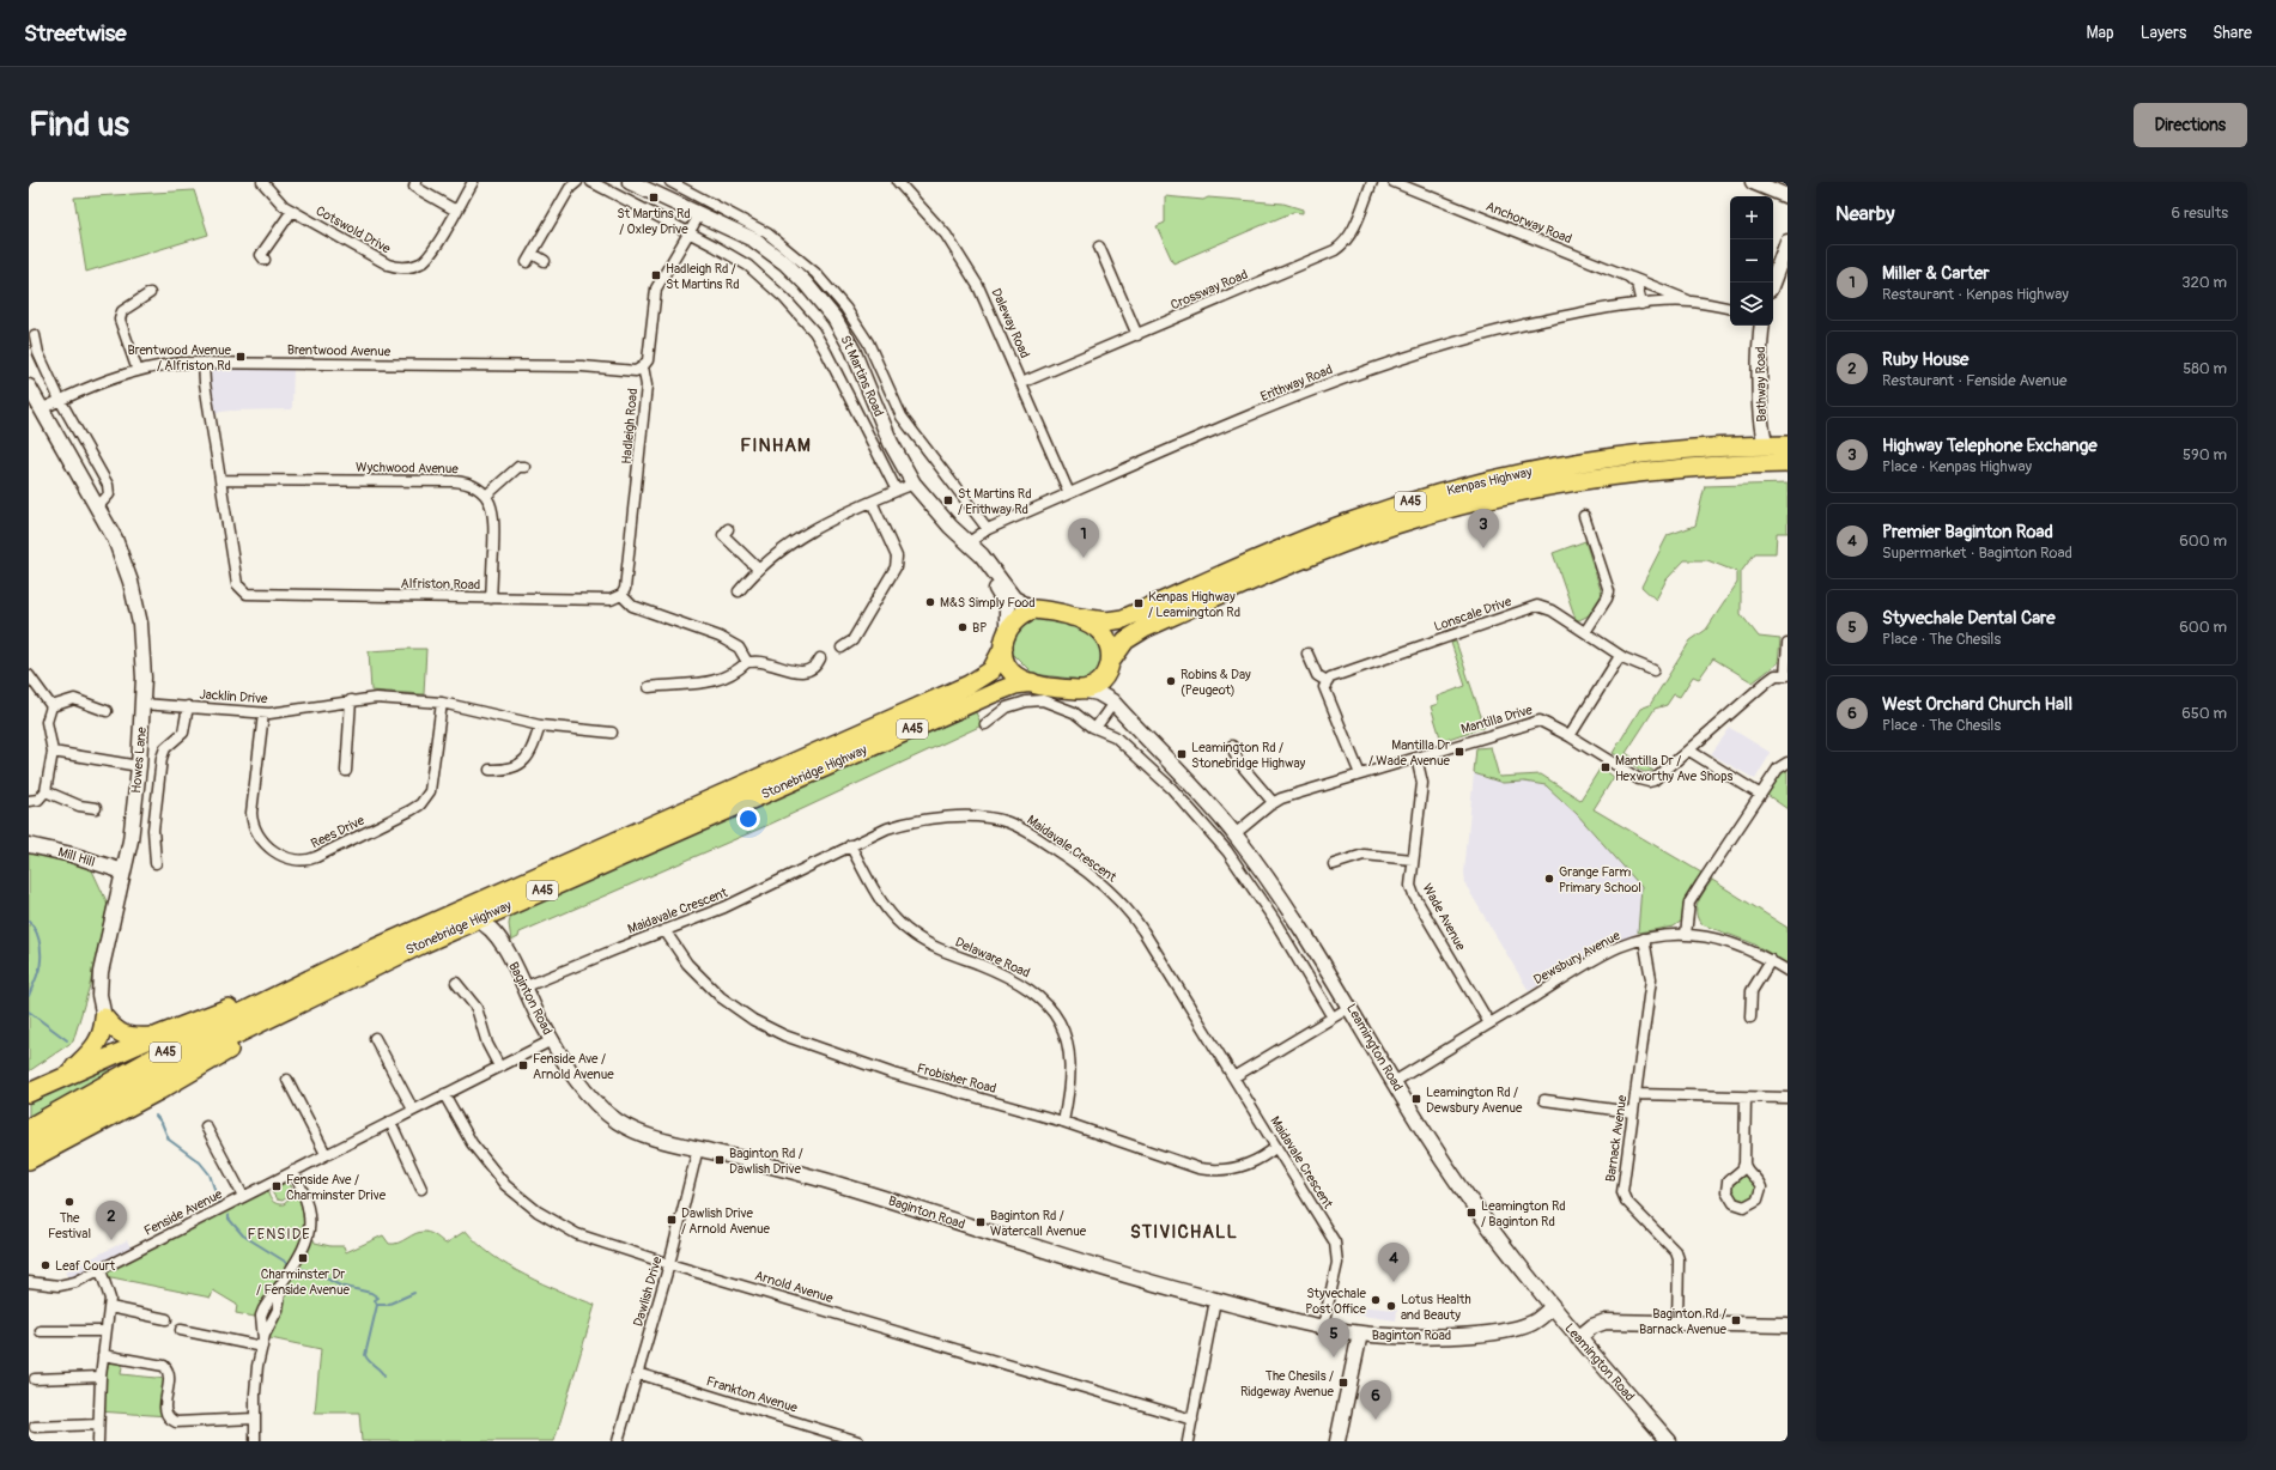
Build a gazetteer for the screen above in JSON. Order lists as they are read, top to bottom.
{
  "streets": {
    "highway": ["Kenpas Highway", "A45", "Stonebridge Highway"],
    "main road": [
      "St Martins Road",
      "Bathway Road",
      "Howes Lane",
      "Mill Hill",
      "Baginton Road",
      "Leamington Road"
    ],
    "street": [
      "Anchorway Road",
      "Cotswold Drive",
      "Crossway Road",
      "Daleway Road",
      "Brentwood Avenue",
      "Erithway Road",
      "Hadleigh Road",
      "Wychwood Avenue",
      "Alfriston Road",
      "Lonscale Drive",
      "Jacklin Drive",
      "Mantilla Drive",
      "Rees Drive",
      "Maidavale Crescent",
      "Wade Avenue",
      "Delaware Road",
      "Dewsbury Avenue",
      "Frobisher Road",
      "Barnack Avenue",
      "Fenside Avenue",
      "Arnold Avenue",
      "Dawlish Drive",
      "Frankton Avenue"
    ]
  },
  "crossings": [
    ["Anchorway Road", "Erithway Road"],
    ["Crossway Road", "Daleway Road"],
    ["Daleway Road", "Erithway Road"],
    ["Brentwood Avenue", "Hadleigh Road"],
    ["Brentwood Avenue", "Alfriston Road"],
    ["Brentwood Avenue", "Howes Lane"],
    ["St Martins Road", "Erithway Road"],
    ["St Martins Road", "Hadleigh Road"],
    ["St Martins Road", "Kenpas Highway"],
    ["St Martins Road", "Stonebridge Highway"],
    ["St Martins Road", "Leamington Road"],
    ["Bathway Road", "Kenpas Highway"],
    ["Hadleigh Road", "Alfriston Road"],
    ["Wychwood Avenue", "Alfriston Road"],
    ["Kenpas Highway", "Stonebridge Highway"],
    ["Kenpas Highway", "Leamington Road"],
    ["A45", "Stonebridge Highway"],
    ["Jacklin Drive", "Howes Lane"],
    ["Jacklin Drive", "Rees Drive"],
    ["Mantilla Drive", "Wade Avenue"],
    ["Mantilla Drive", "Leamington Road"],
    ["Howes Lane", "Mill Hill"],
    ["Stonebridge Highway", "Baginton Road"],
    ["Stonebridge Highway", "Leamington Road"],
    ["Maidavale Crescent", "Delaware Road"],
    ["Maidavale Crescent", "Baginton Road"],
    ["Maidavale Crescent", "Frobisher Road"],
    ["Wade Avenue", "Dewsbury Avenue"],
    ["Delaware Road", "Frobisher Road"],
    ["Dewsbury Avenue", "Leamington Road"],
    ["Dewsbury Avenue", "Barnack Avenue"],
    ["Baginton Road", "Leamington Road"],
    ["Baginton Road", "Fenside Avenue"],
    ["Baginton Road", "Dawlish Drive"],
    ["Fenside Avenue", "Arnold Avenue"],
    ["Arnold Avenue", "Dawlish Drive"],
    ["Dawlish Drive", "Frankton Avenue"]
  ],
  "districts": ["FINHAM", "STIVICHALL", "FENSIDE"],
  "places": {
    "transit": [
      "St Martins Rd / Oxley Drive",
      "Hadleigh Rd / St Martins Rd",
      "Brentwood Avenue / Alfriston Rd",
      "St Martins Rd / Erithway Rd",
      "Kenpas Highway / Leamington Rd",
      "Mantilla Dr / Wade Avenue",
      "Leamington Rd / Stonebridge Highway",
      "Mantilla Dr / Hexworthy Ave Shops",
      "Fenside Ave / Arnold Avenue",
      "Leamington Rd / Dewsbury Avenue",
      "Baginton Rd / Dawlish Drive",
      "Fenside Ave / Charminster Drive",
      "Leamington Rd / Baginton Rd",
      "Dawlish Drive / Arnold Avenue",
      "Baginton Rd / Watercall Avenue",
      "Charminster Dr / Fenside Avenue",
      "Baginton Rd / Barnack Avenue",
      "The Chesils / Ridgeway Avenue"
    ],
    "other": [
      "M&S Simply Food",
      "BP",
      "Robins & Day (Peugeot)",
      "Grange Farm Primary School",
      "The Festival",
      "Leaf Court",
      "Styvechale Post Office",
      "Lotus Health and Beauty"
    ]
  },
  "page": {
    "header": "Streetwise",
    "nav": ["Map", "Layers", "Share"],
    "buttons": "Directions",
    "title": "Find us",
    "heading": ["Nearby", "6 results"],
    "map_buttons": ["+", "−"],
    "list": [
      {
        "mark": "1",
        "name": "Miller & Carter",
        "note": "Restaurant · Kenpas Highway",
        "value": "320 m"
      },
      {
        "mark": "2",
        "name": "Ruby House",
        "note": "Restaurant · Fenside Avenue",
        "value": "580 m"
      },
      {
        "mark": "3",
        "name": "Highway Telephone Exchange",
        "note": "Place · Kenpas Highway",
        "value": "590 m"
      },
      {
        "mark": "4",
        "name": "Premier Baginton Road",
        "note": "Supermarket · Baginton Road",
        "value": "600 m"
      },
      {
        "mark": "5",
        "name": "Styvechale Dental Care",
        "note": "Place · The Chesils",
        "value": "600 m"
      },
      {
        "mark": "6",
        "name": "West Orchard Church Hall",
        "note": "Place · The Chesils",
        "value": "650 m"
      }
    ],
    "pins": [
      "3",
      "1",
      "2",
      "4",
      "5",
      "6"
    ]
  }
}
